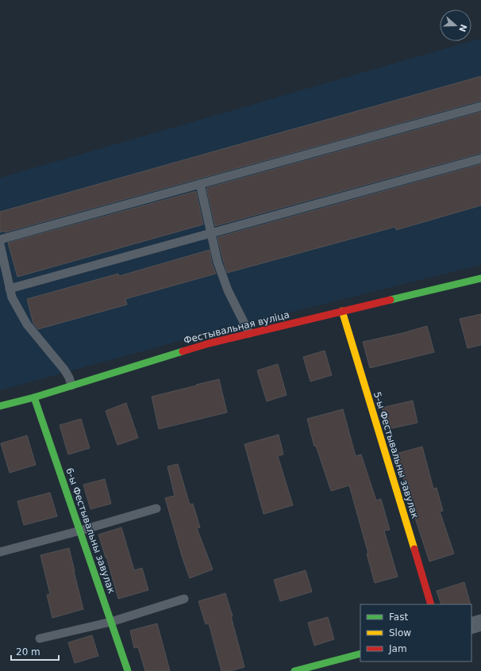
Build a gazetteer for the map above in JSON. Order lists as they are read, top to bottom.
{
  "streets": {
    "street": ["Фестывальная вуліца", "5-ы Фестывальны завулак", "6-ы Фестывальны завулак"]
  },
  "crossings": [
    ["Фестывальная вуліца", "5-ы Фестывальны завулак"],
    ["Фестывальная вуліца", "6-ы Фестывальны завулак"]
  ],
  "legend": ["Fast", "Slow", "Jam"],
  "scale_bar": "20 m",
  "north": "right"
}
